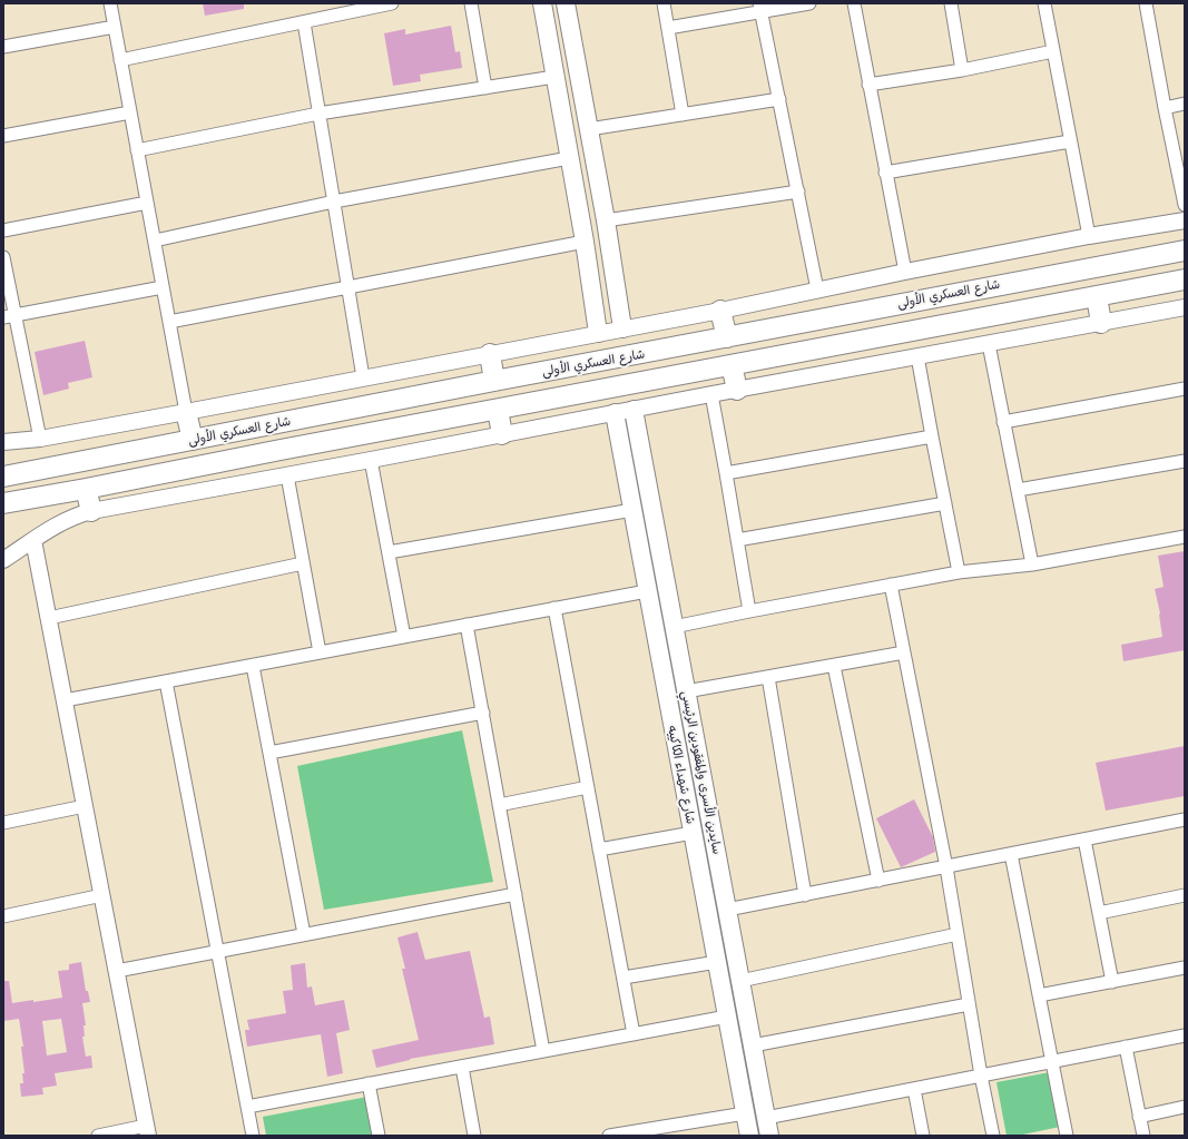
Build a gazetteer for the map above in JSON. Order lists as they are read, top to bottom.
{
  "streets": {
    "main road": ["شارع العسكري الأولى", "سايدين الأسرى والمفقودين الرئيسي", "شارع شهداء الكاكييه"]
  }
}
